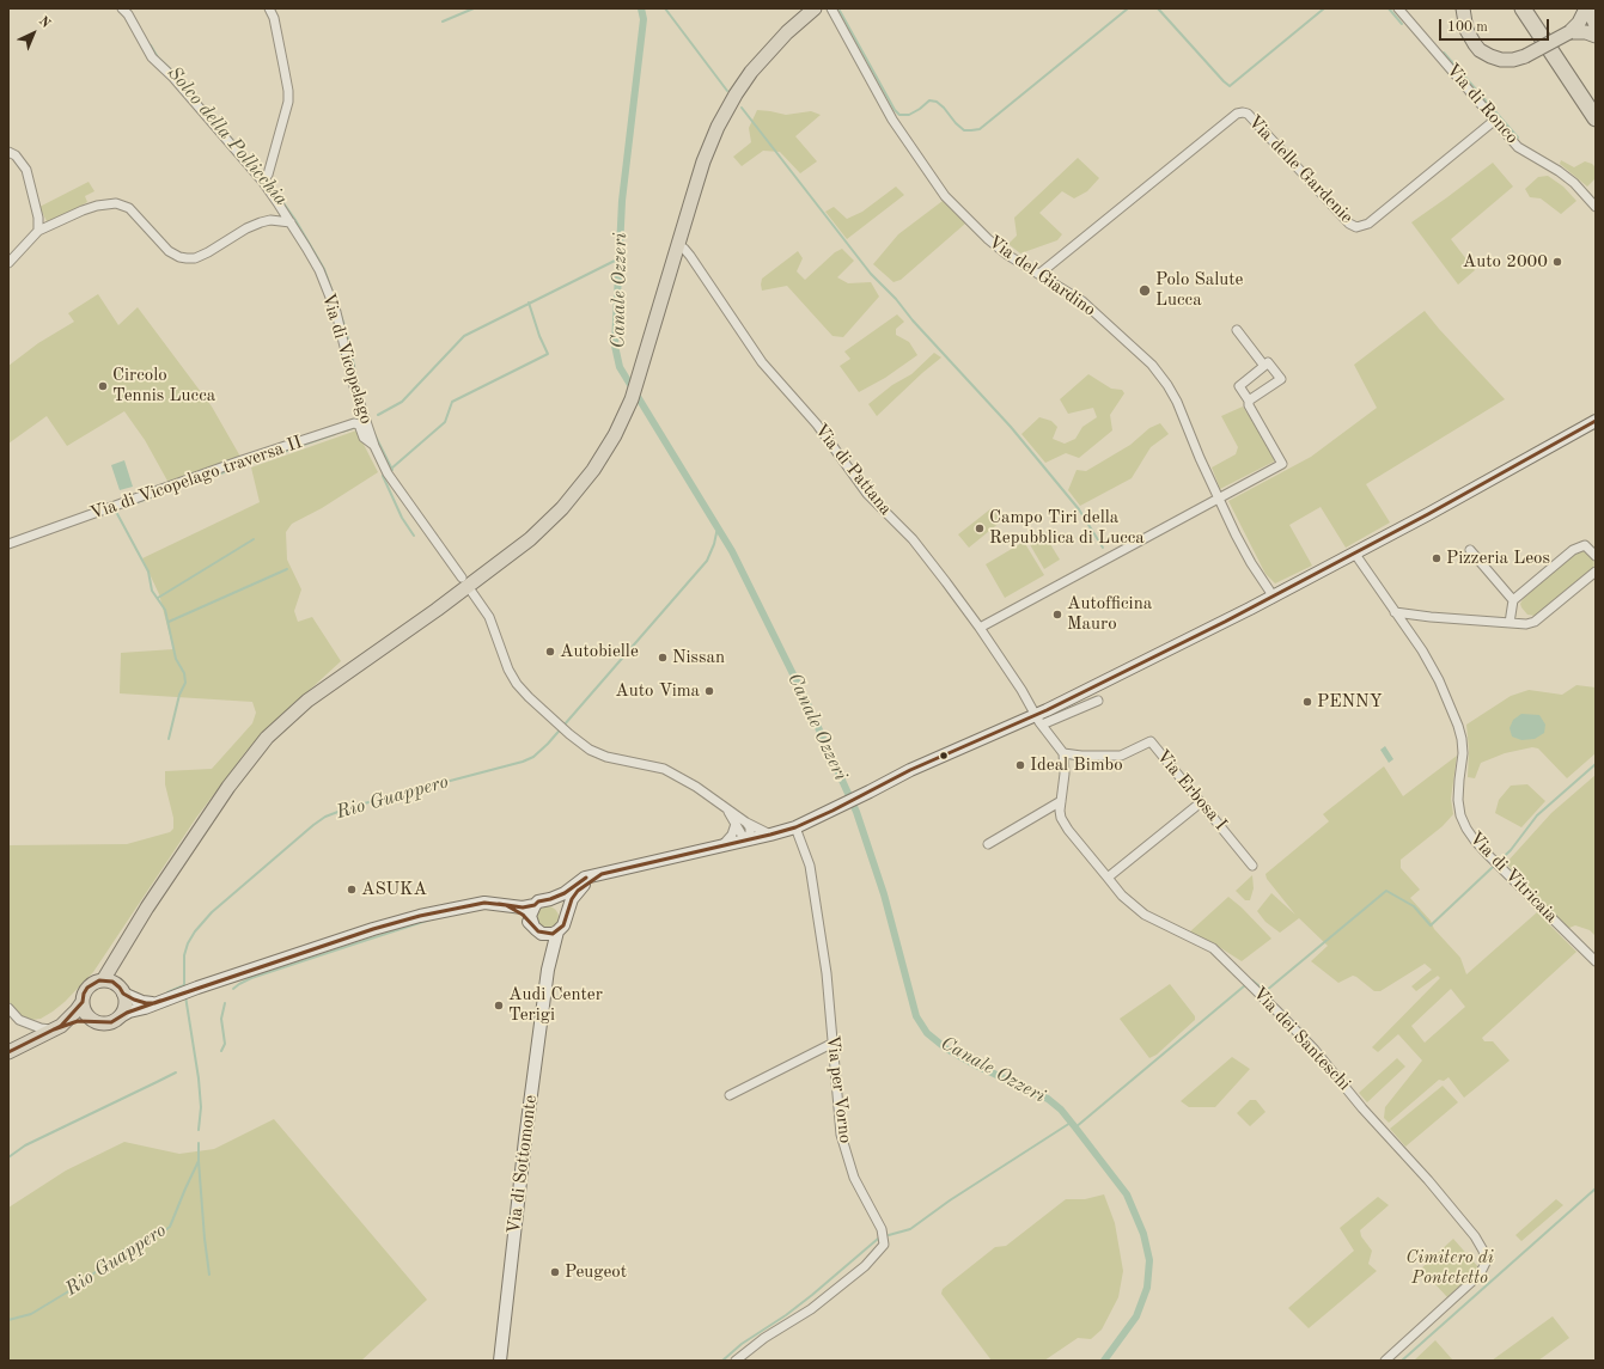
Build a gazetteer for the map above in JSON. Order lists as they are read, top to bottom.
{
  "streets": {
    "main road": ["Via di Sottomonte"],
    "street": [
      "Via di Ronco",
      "Via delle Gardenie",
      "Via del Giardino",
      "Via di Vicopelago",
      "Via di Pattana",
      "Via di Vicopelago traversa II",
      "Via Erbosa I",
      "Via di Vitricaia",
      "Via dei Santeschi",
      "Via per Vorno"
    ]
  },
  "crossings": [
    ["Via di Ronco", "Via delle Gardenie"],
    ["Via delle Gardenie", "Via del Giardino"],
    ["Via di Vicopelago", "Via di Vicopelago traversa II"],
    ["Via Erbosa I", "Via dei Santeschi"]
  ],
  "water": ["Solco della Pollicchia", "Canale Ozzeri", "Rio Guappero"],
  "parks": ["Cimitero di Pontetetto"],
  "places": [
    "Auto 2000",
    "Polo Salute Lucca",
    "Circolo Tennis Lucca",
    "Campo Tiri della Repubblica di Lucca",
    "Pizzeria Leos",
    "Autofficina Mauro",
    "Autobielle",
    "Nissan",
    "Auto Vima",
    "PENNY",
    "Ideal Bimbo",
    "ASUKA",
    "Audi Center Terigi",
    "Peugeot"
  ],
  "scale_bar": "100 m",
  "north": "top right"
}
